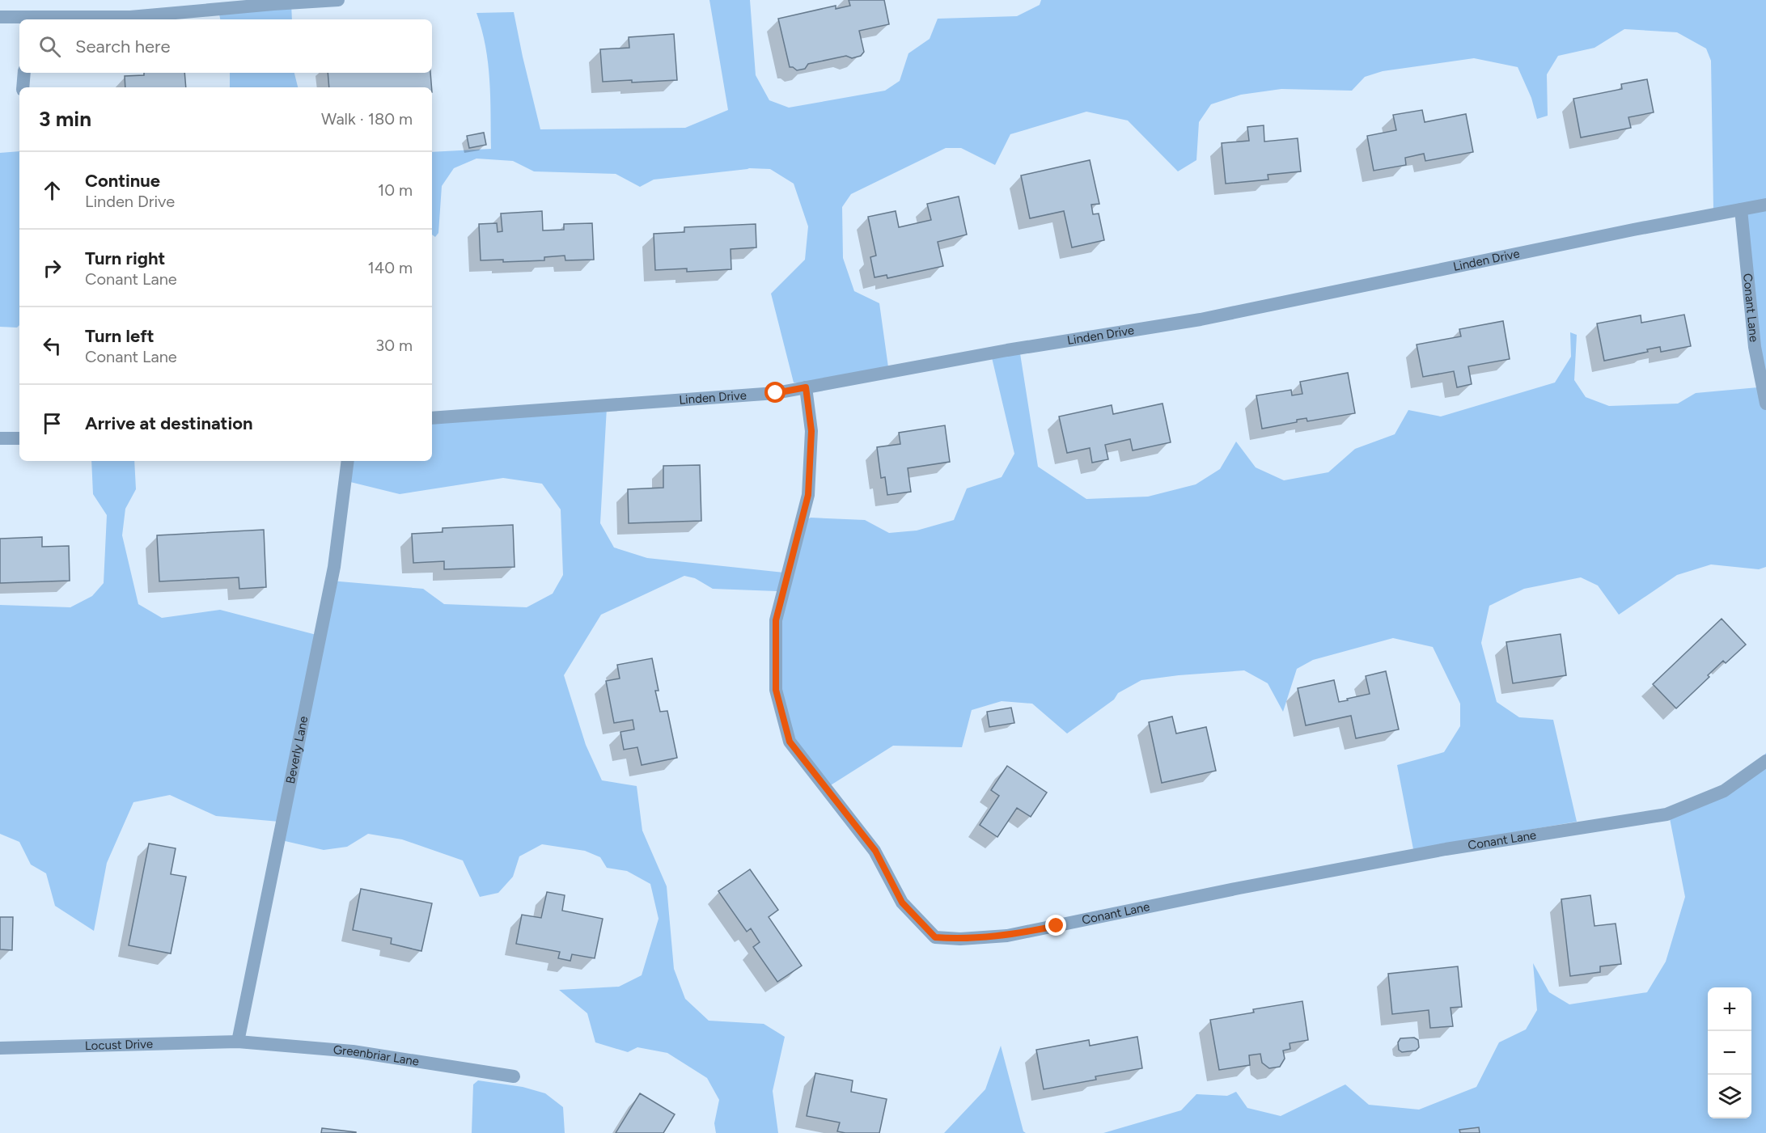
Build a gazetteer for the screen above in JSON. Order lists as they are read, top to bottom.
{
  "streets": {
    "street": [
      "Linden Drive",
      "Conant Lane",
      "Beverly Lane",
      "Locust Drive",
      "Greenbriar Lane"
    ]
  },
  "crossings": [
    ["Linden Drive", "Conant Lane"],
    ["Beverly Lane", "Locust Drive"],
    ["Beverly Lane", "Greenbriar Lane"],
    ["Locust Drive", "Greenbriar Lane"]
  ],
  "page": {
    "search": "Search here",
    "heading": ["3 min", "Walk · 180 m"],
    "list": [
      ["Continue", "Linden Drive", "10 m"],
      ["Turn right", "Conant Lane", "140 m"],
      ["Turn left", "Conant Lane", "30 m"],
      "Arrive at destination"
    ],
    "map_buttons": ["+", "−"]
  }
}
